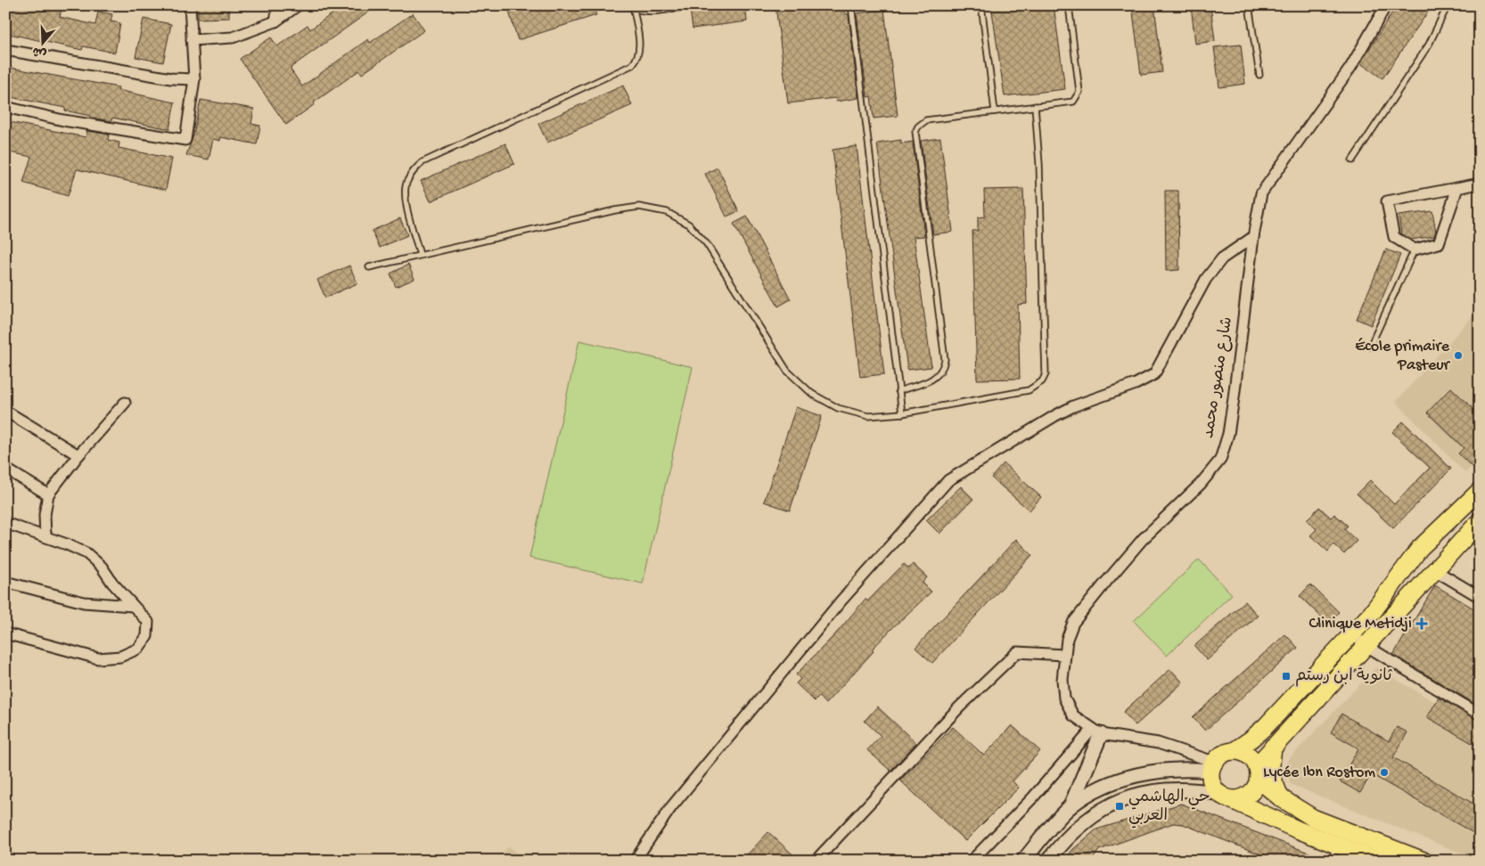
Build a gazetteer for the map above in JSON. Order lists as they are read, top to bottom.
{
  "streets": {
    "street": ["شارع منصور محمد"]
  },
  "places": {
    "other": ["École primaire Pasteur", "Lycée Ibn Rostom"],
    "health": ["Clinique Metidji"],
    "transit": ["ثانوية ابن رستم", "حي الهاشمي العربي"]
  },
  "north": "bottom"
}
